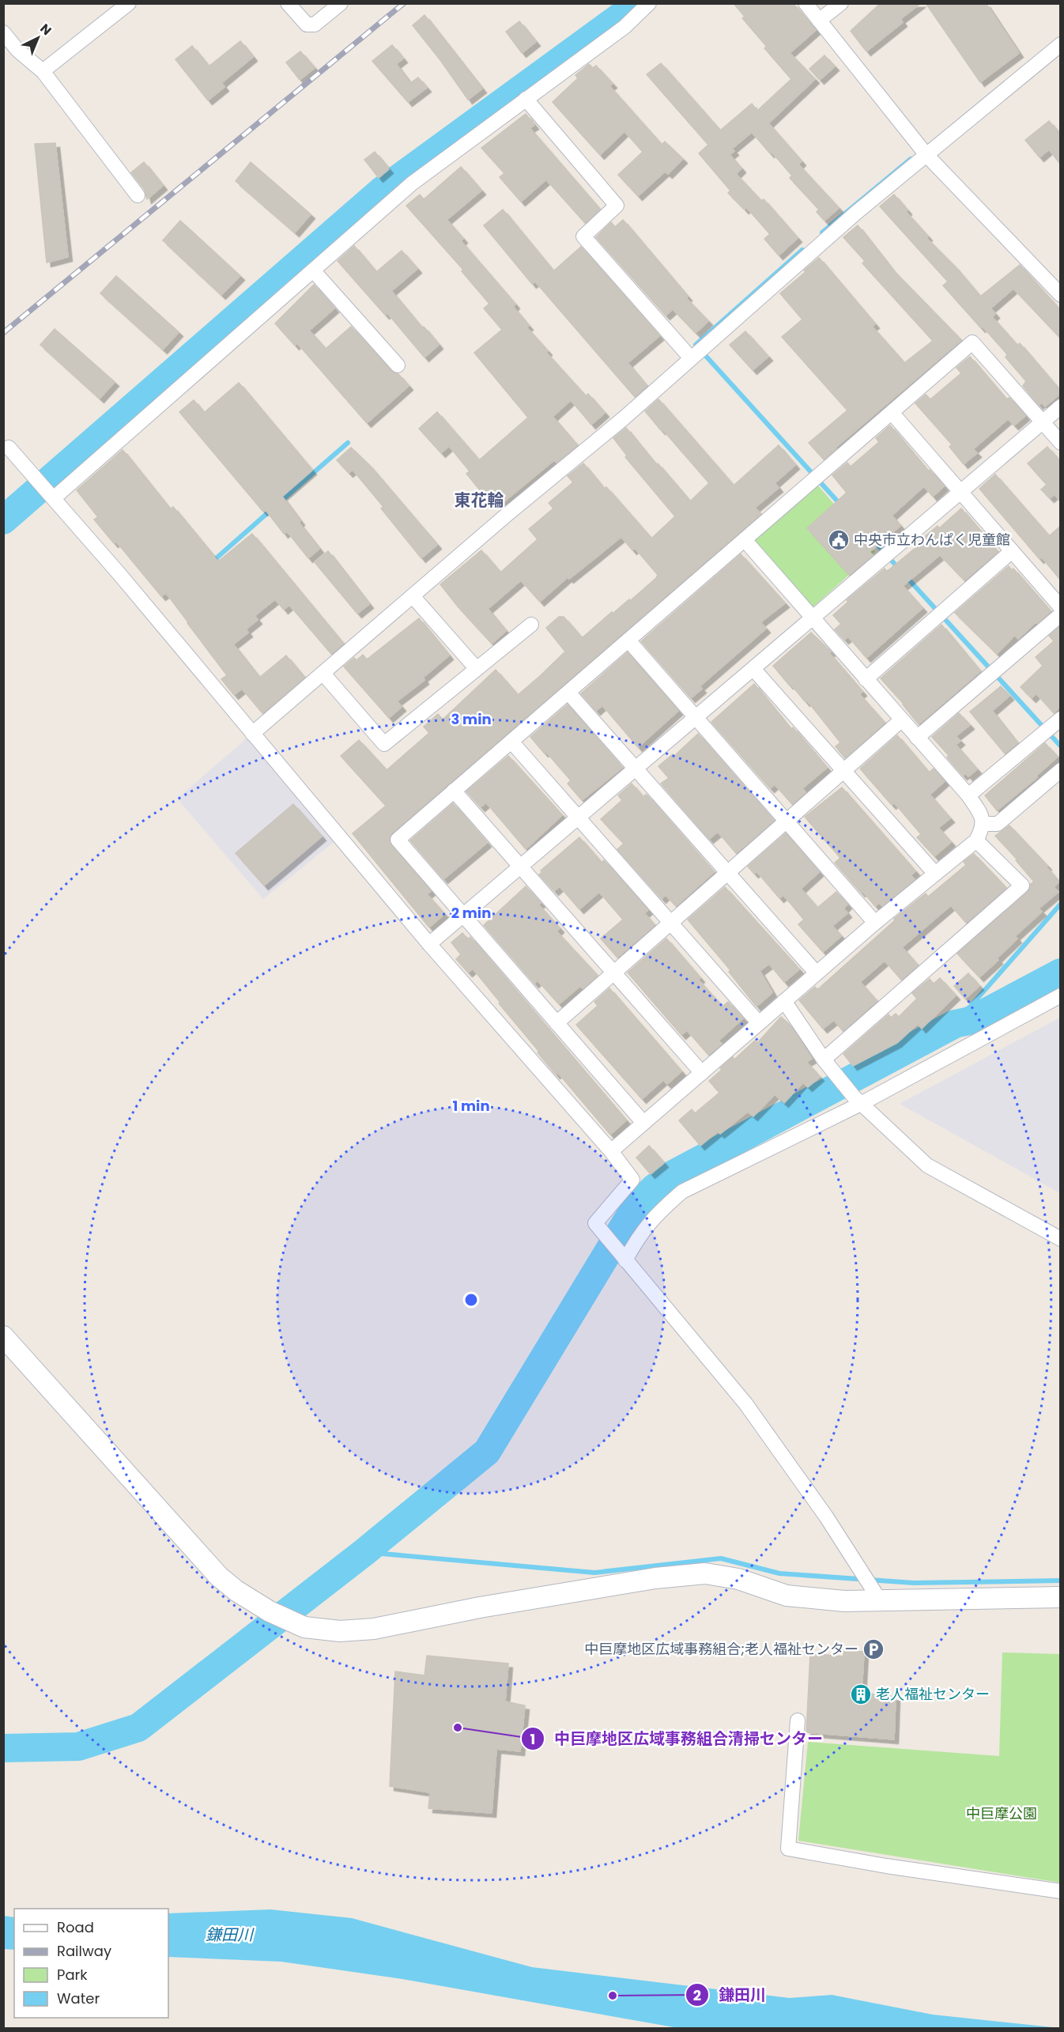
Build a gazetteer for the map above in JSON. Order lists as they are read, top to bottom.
{
  "districts": ["東花輪"],
  "water": ["鎌田川"],
  "parks": ["中巨摩公園"],
  "places": {
    "public building": ["中央市立わんぱく児童館"],
    "parking": ["中巨摩地区広域事務組合;老人福祉センター"],
    "building": ["老人福祉センター"],
    "other": ["中巨摩地区広域事務組合清掃センター", "鎌田川"]
  },
  "legend": [
    "Road",
    "Railway",
    "Park",
    "Water"
  ],
  "north": "top right",
  "rings": ["3 min", "2 min", "1 min"]
}
